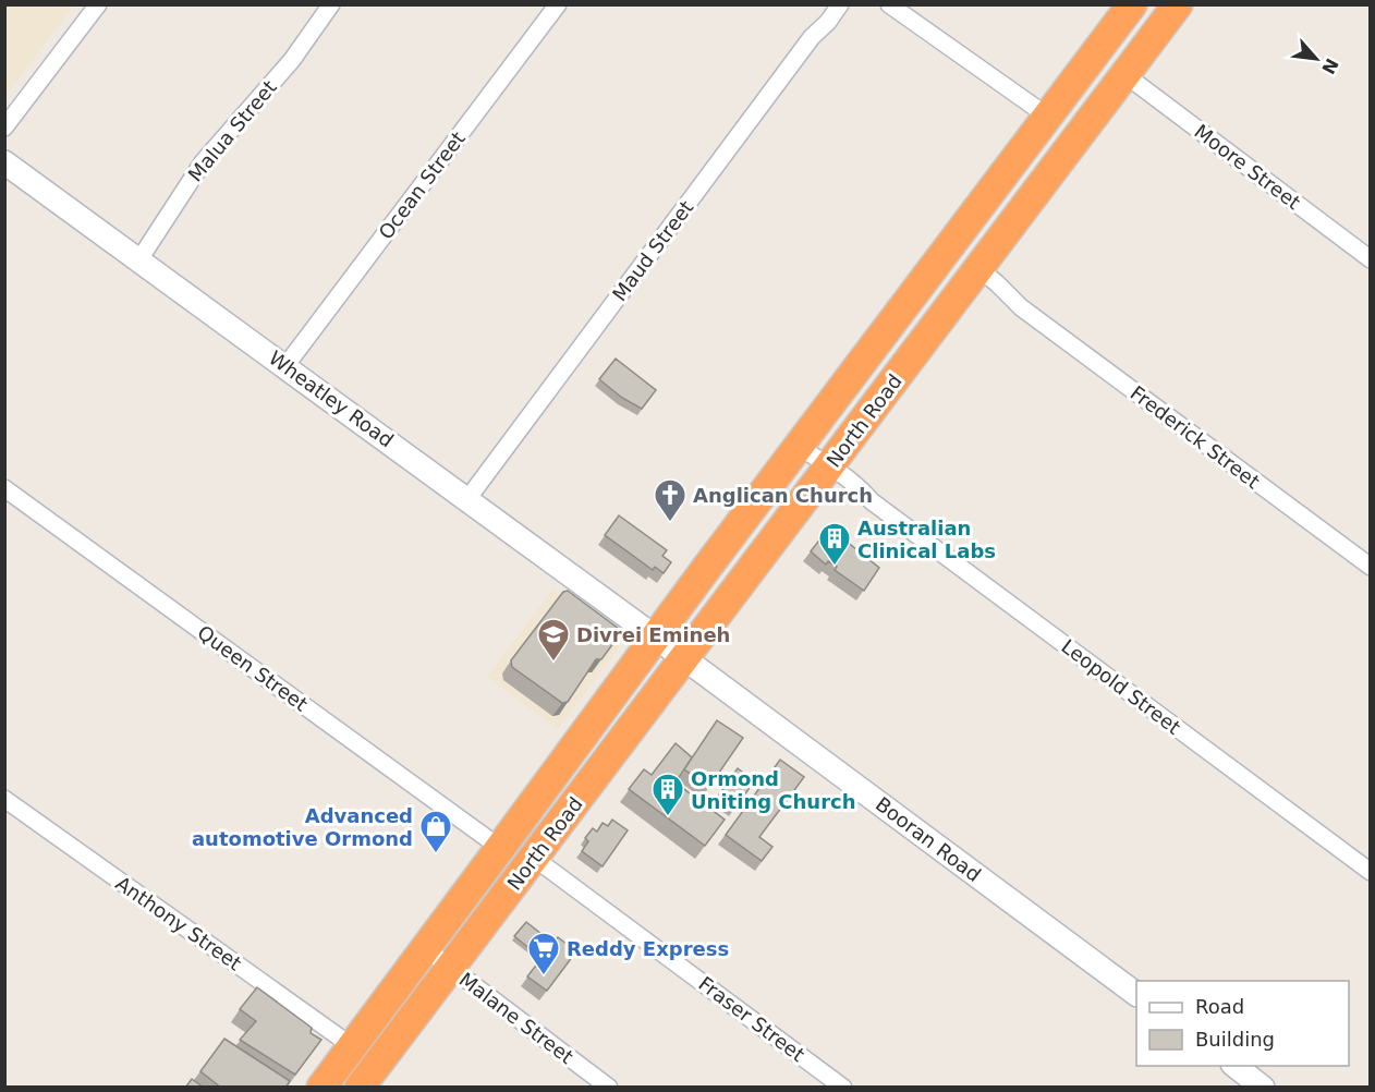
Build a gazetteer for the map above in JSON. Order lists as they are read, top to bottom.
{
  "streets": {
    "highway": ["North Road"],
    "street": [
      "Malua Street",
      "Moore Street",
      "Ocean Street",
      "Maud Street",
      "Wheatley Road",
      "Frederick Street",
      "Queen Street",
      "Leopold Street",
      "Booran Road",
      "Anthony Street",
      "Malane Street",
      "Fraser Street"
    ]
  },
  "crossings": [
    ["Malua Street", "Wheatley Road"],
    ["Moore Street", "North Road"],
    ["Ocean Street", "Wheatley Road"],
    ["Maud Street", "Wheatley Road"],
    ["Wheatley Road", "North Road"],
    ["Wheatley Road", "Booran Road"],
    ["North Road", "Frederick Street"],
    ["North Road", "Queen Street"],
    ["North Road", "Leopold Street"],
    ["North Road", "Booran Road"],
    ["North Road", "Anthony Street"],
    ["North Road", "Malane Street"],
    ["North Road", "Fraser Street"]
  ],
  "places": {
    "church": ["Anglican Church"],
    "building": ["Australian Clinical Labs", "Ormond Uniting Church"],
    "school or university": ["Divrei Emineh"],
    "shop": ["Advanced automotive Ormond"],
    "supermarket": ["Reddy Express"]
  },
  "legend": ["Road", "Building"],
  "north": "bottom right"
}
